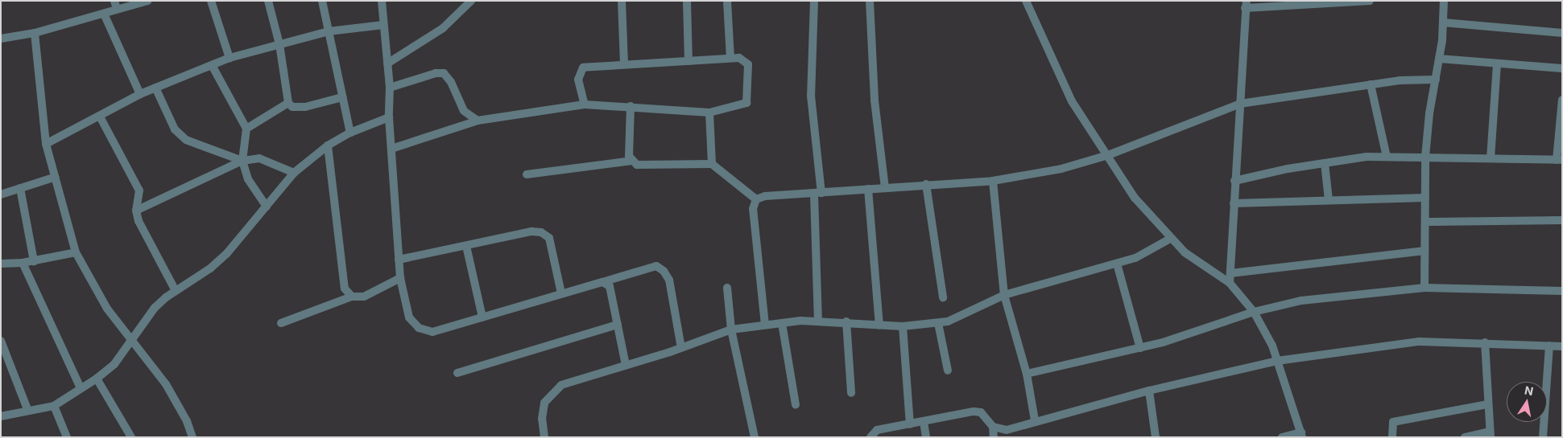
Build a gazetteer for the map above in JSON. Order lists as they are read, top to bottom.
{
  "north": "top"
}
